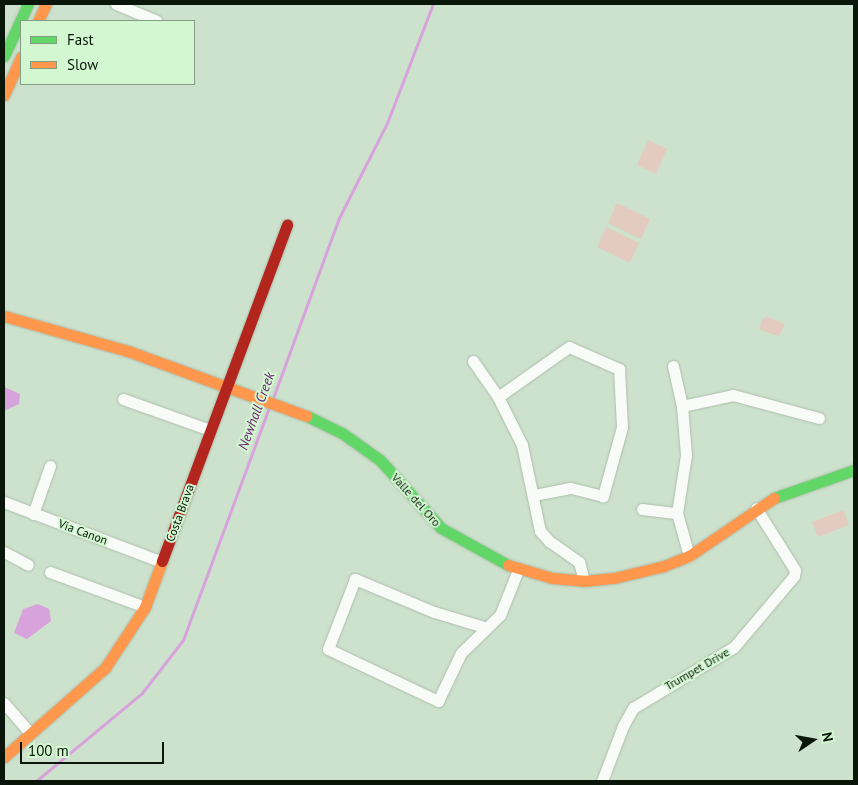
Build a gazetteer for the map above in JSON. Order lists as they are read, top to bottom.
{
  "streets": {
    "street": [
      "Valle del Oro",
      "Costa Brava",
      "Via Canon",
      "Trumpet Drive"
    ]
  },
  "crossings": [
    ["Valle del Oro", "Costa Brava"],
    ["Valle del Oro", "Trumpet Drive"],
    ["Costa Brava", "Via Canon"]
  ],
  "water": ["Newhall Creek"],
  "legend": ["Fast", "Slow"],
  "scale_bar": "100 m",
  "north": "right"
}
